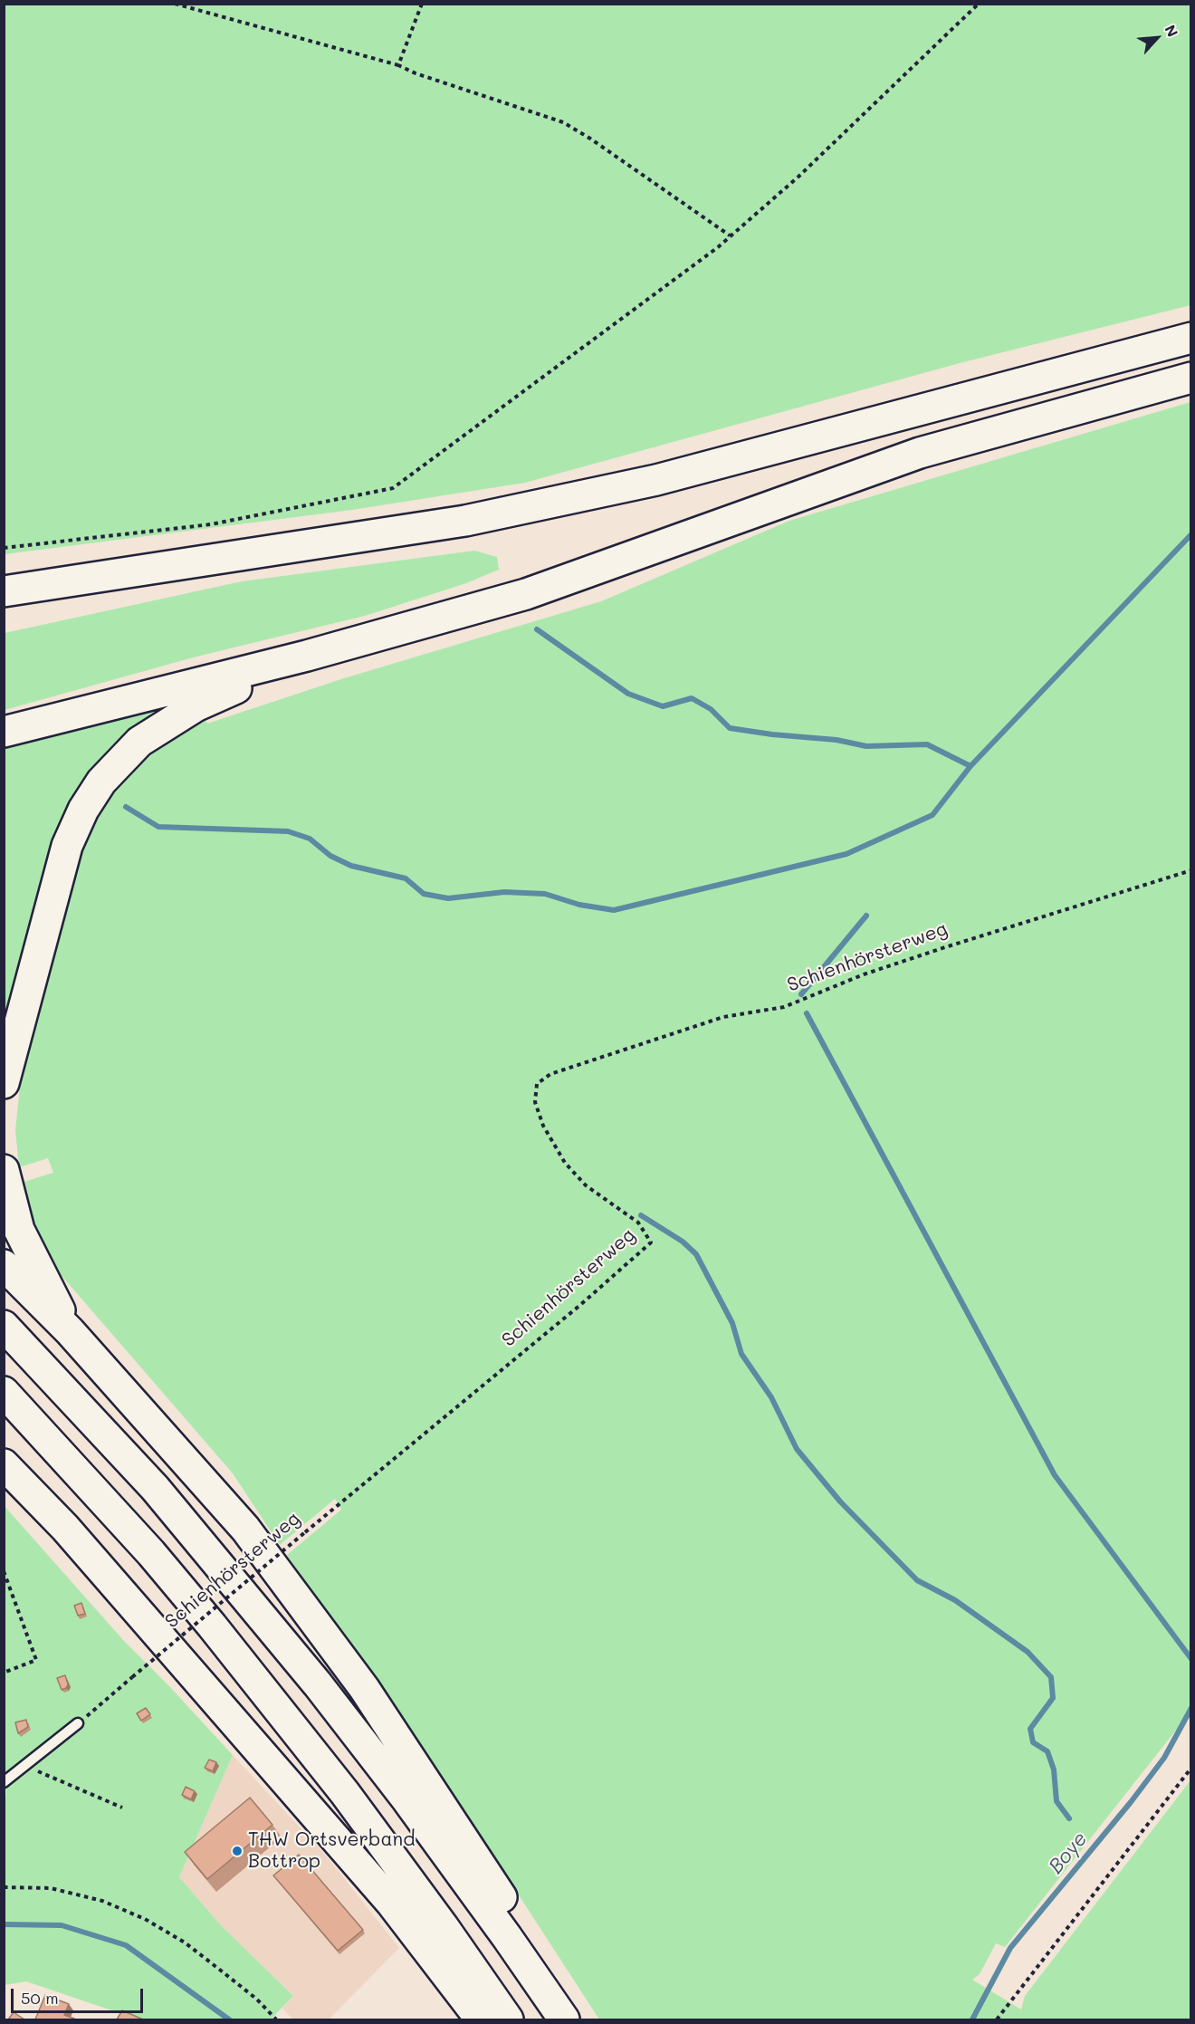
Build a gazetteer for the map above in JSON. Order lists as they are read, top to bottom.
{
  "streets": {
    "path": ["Schienhörsterweg"]
  },
  "water": ["Boye"],
  "places": ["THW Ortsverband Bottrop"],
  "scale_bar": "50 m",
  "north": "top right"
}
